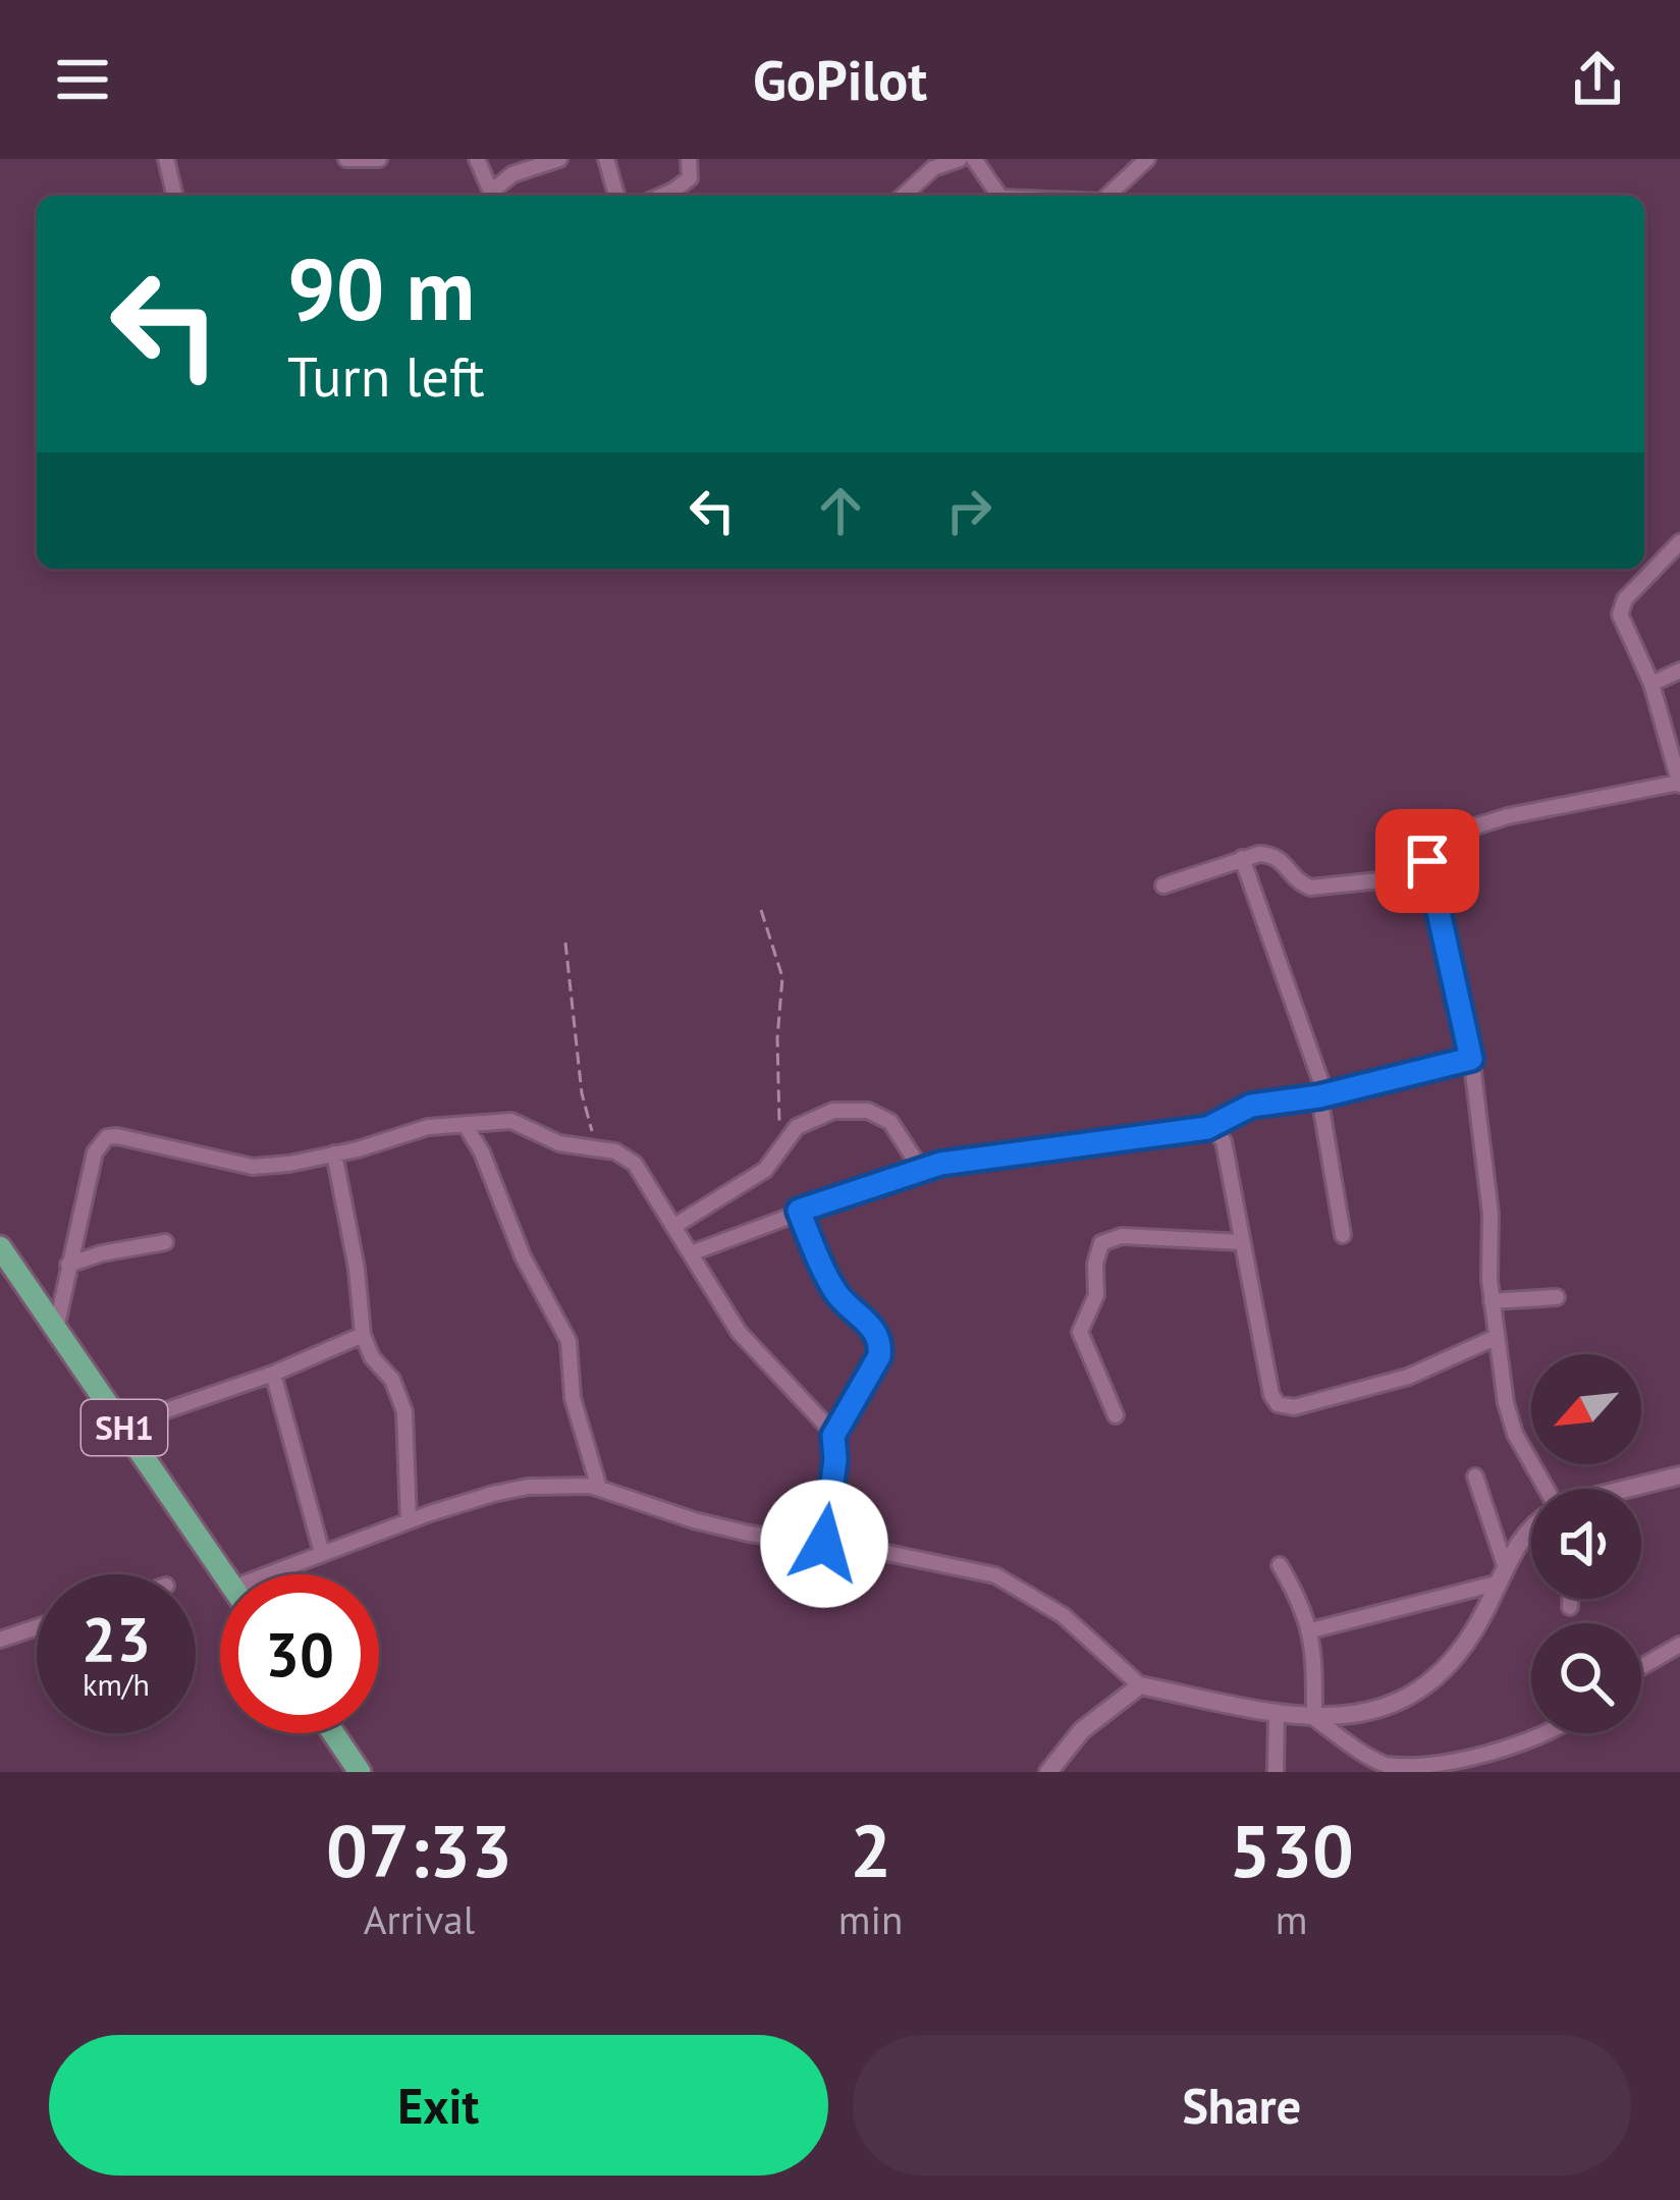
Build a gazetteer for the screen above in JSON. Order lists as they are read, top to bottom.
{
  "streets": {
    "main road": ["SH1"]
  },
  "north": "bottom left",
  "page": {
    "header": "GoPilot",
    "turn": ["90 m", "Turn left"],
    "speed": "23 km/h",
    "limit": "30",
    "eta": [
      "07:33",
      "Arrival",
      "2",
      "min",
      "530",
      "m"
    ],
    "buttons": ["Exit", "Share"]
  }
}
